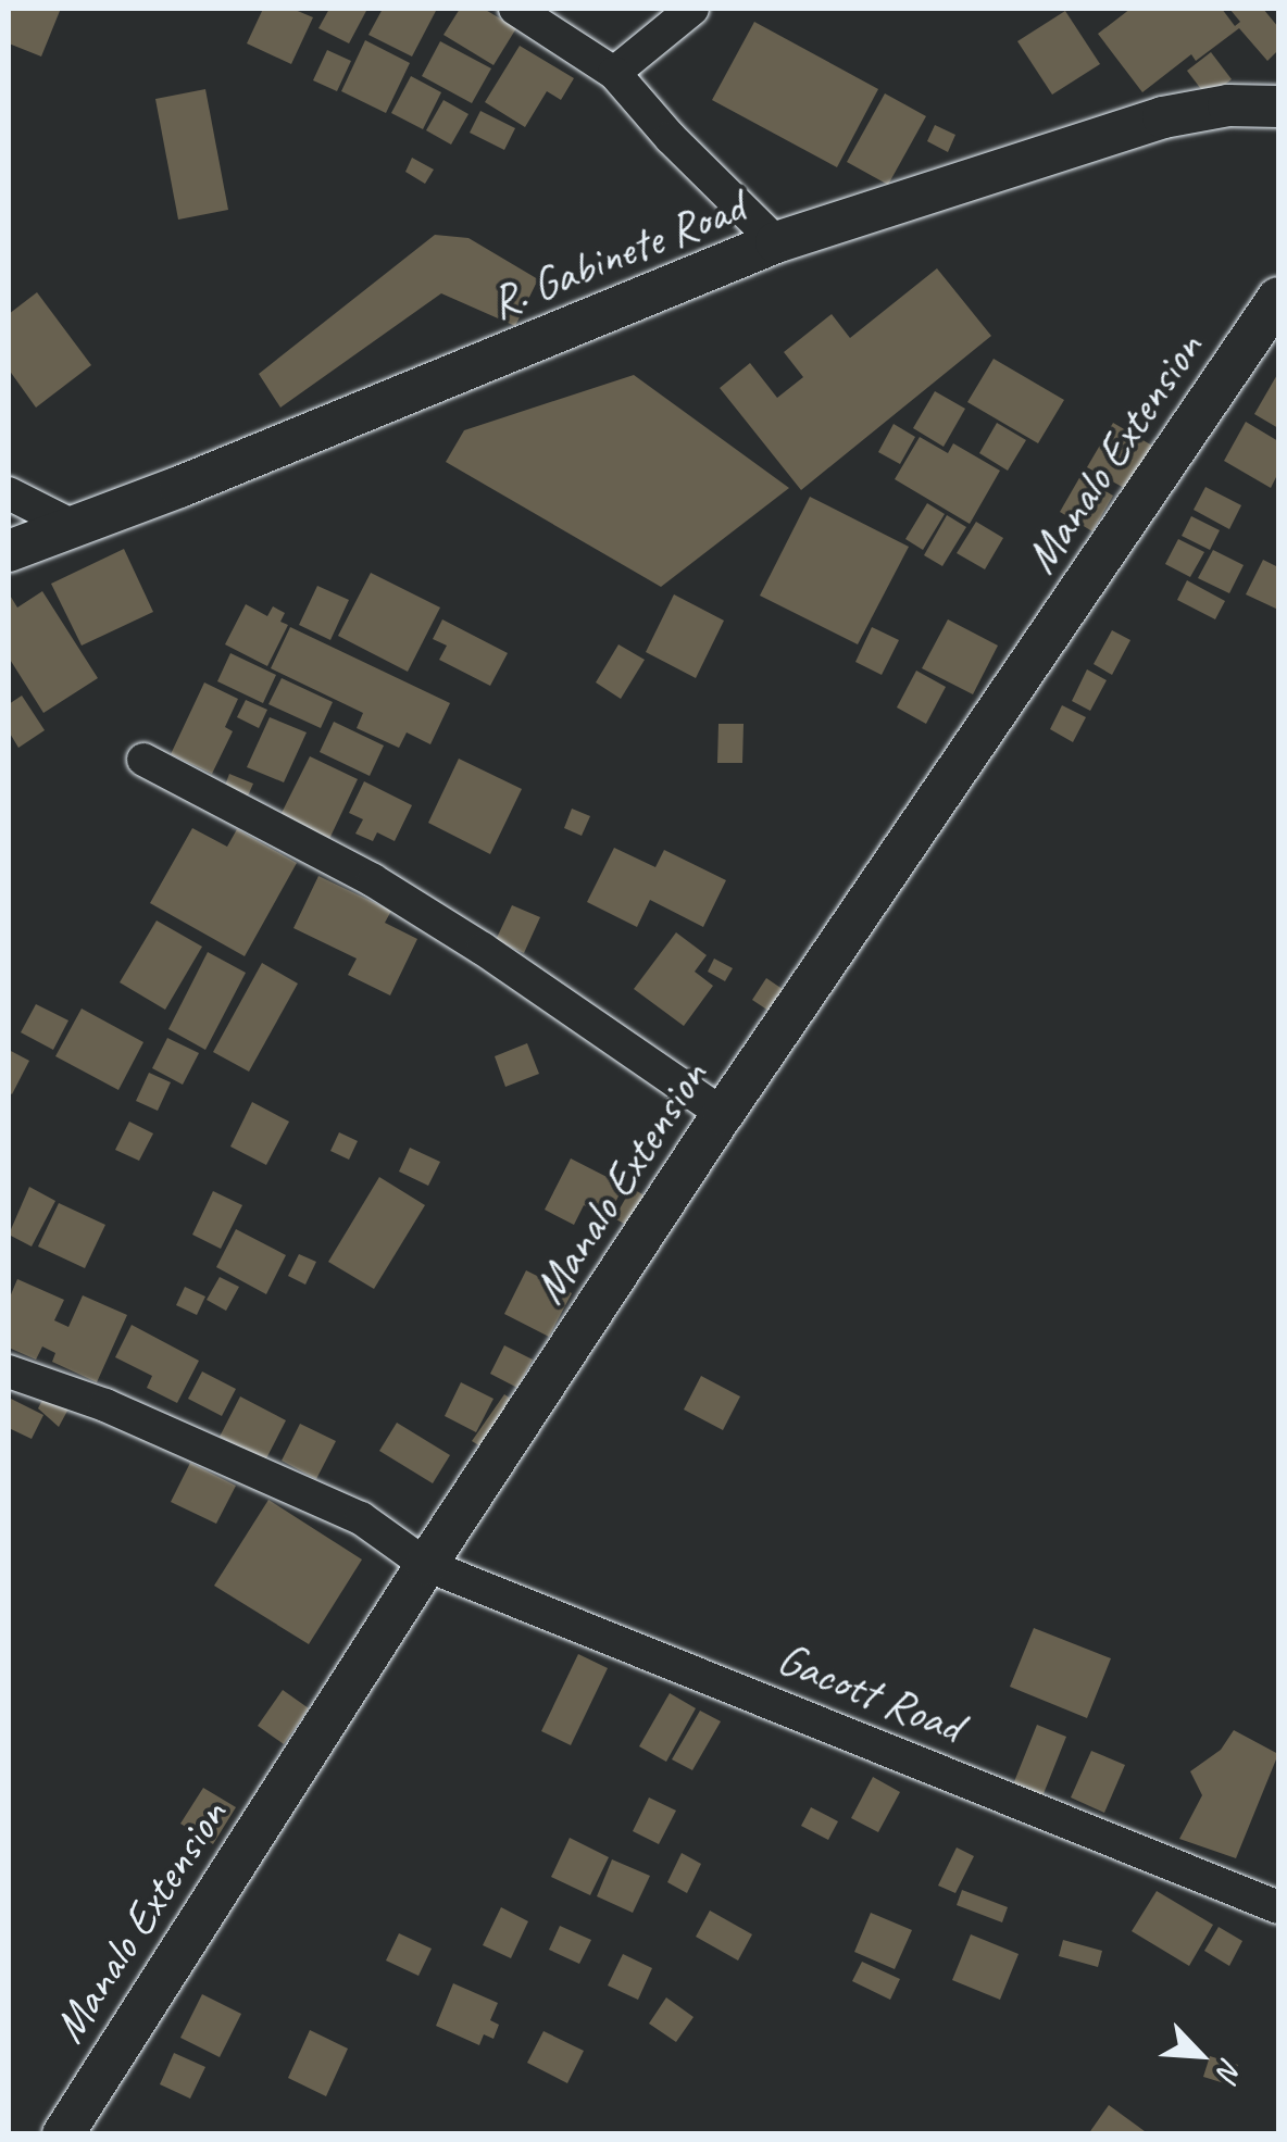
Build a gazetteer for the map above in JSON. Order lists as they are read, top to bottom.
{
  "streets": {
    "street": ["R. Gabinete Road", "Manalo Extension", "Gacott Road"]
  },
  "crossings": [
    ["Manalo Extension", "Gacott Road"]
  ],
  "north": "bottom right"
}
